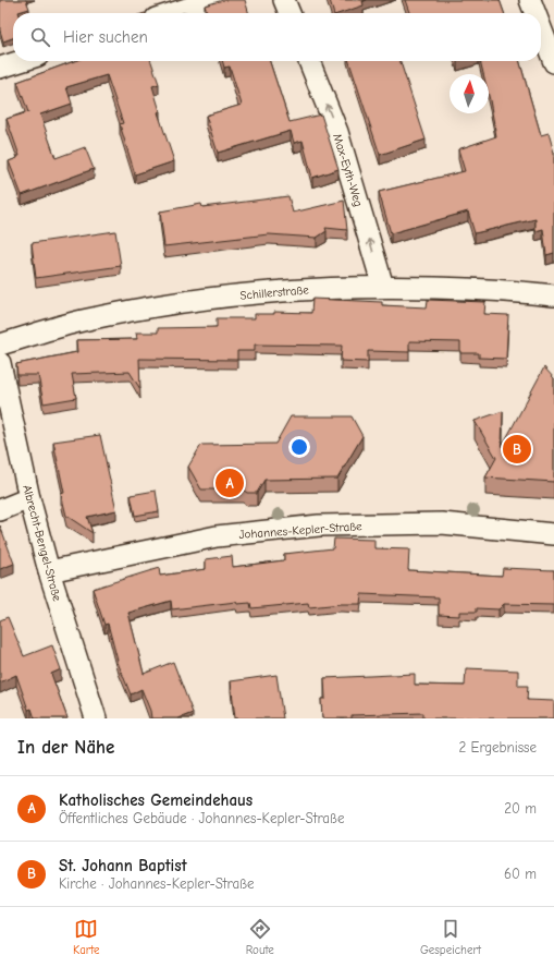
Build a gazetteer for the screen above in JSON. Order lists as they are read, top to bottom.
{
  "streets": {
    "street": [
      "Max-Eyth-Weg",
      "Schillerstraße",
      "Johannes-Kepler-Straße",
      "Albrecht-Bengel-Straße"
    ]
  },
  "crossings": [
    ["Max-Eyth-Weg", "Schillerstraße"],
    ["Johannes-Kepler-Straße", "Albrecht-Bengel-Straße"]
  ],
  "one_way": ["Max-Eyth-Weg"],
  "north": "top",
  "page": {
    "search": "Hier suchen",
    "pins": ["B", "A"],
    "heading": ["In der Nähe", "2 Ergebnisse"],
    "list": [
      {
        "mark": "A",
        "name": "Katholisches Gemeindehaus",
        "note": "Öffentliches Gebäude · Johannes-Kepler-Straße",
        "value": "20 m"
      },
      {
        "mark": "B",
        "name": "St. Johann Baptist",
        "note": "Kirche · Johannes-Kepler-Straße",
        "value": "60 m"
      }
    ],
    "nav": ["Karte", "Route", "Gespeichert"]
  }
}
